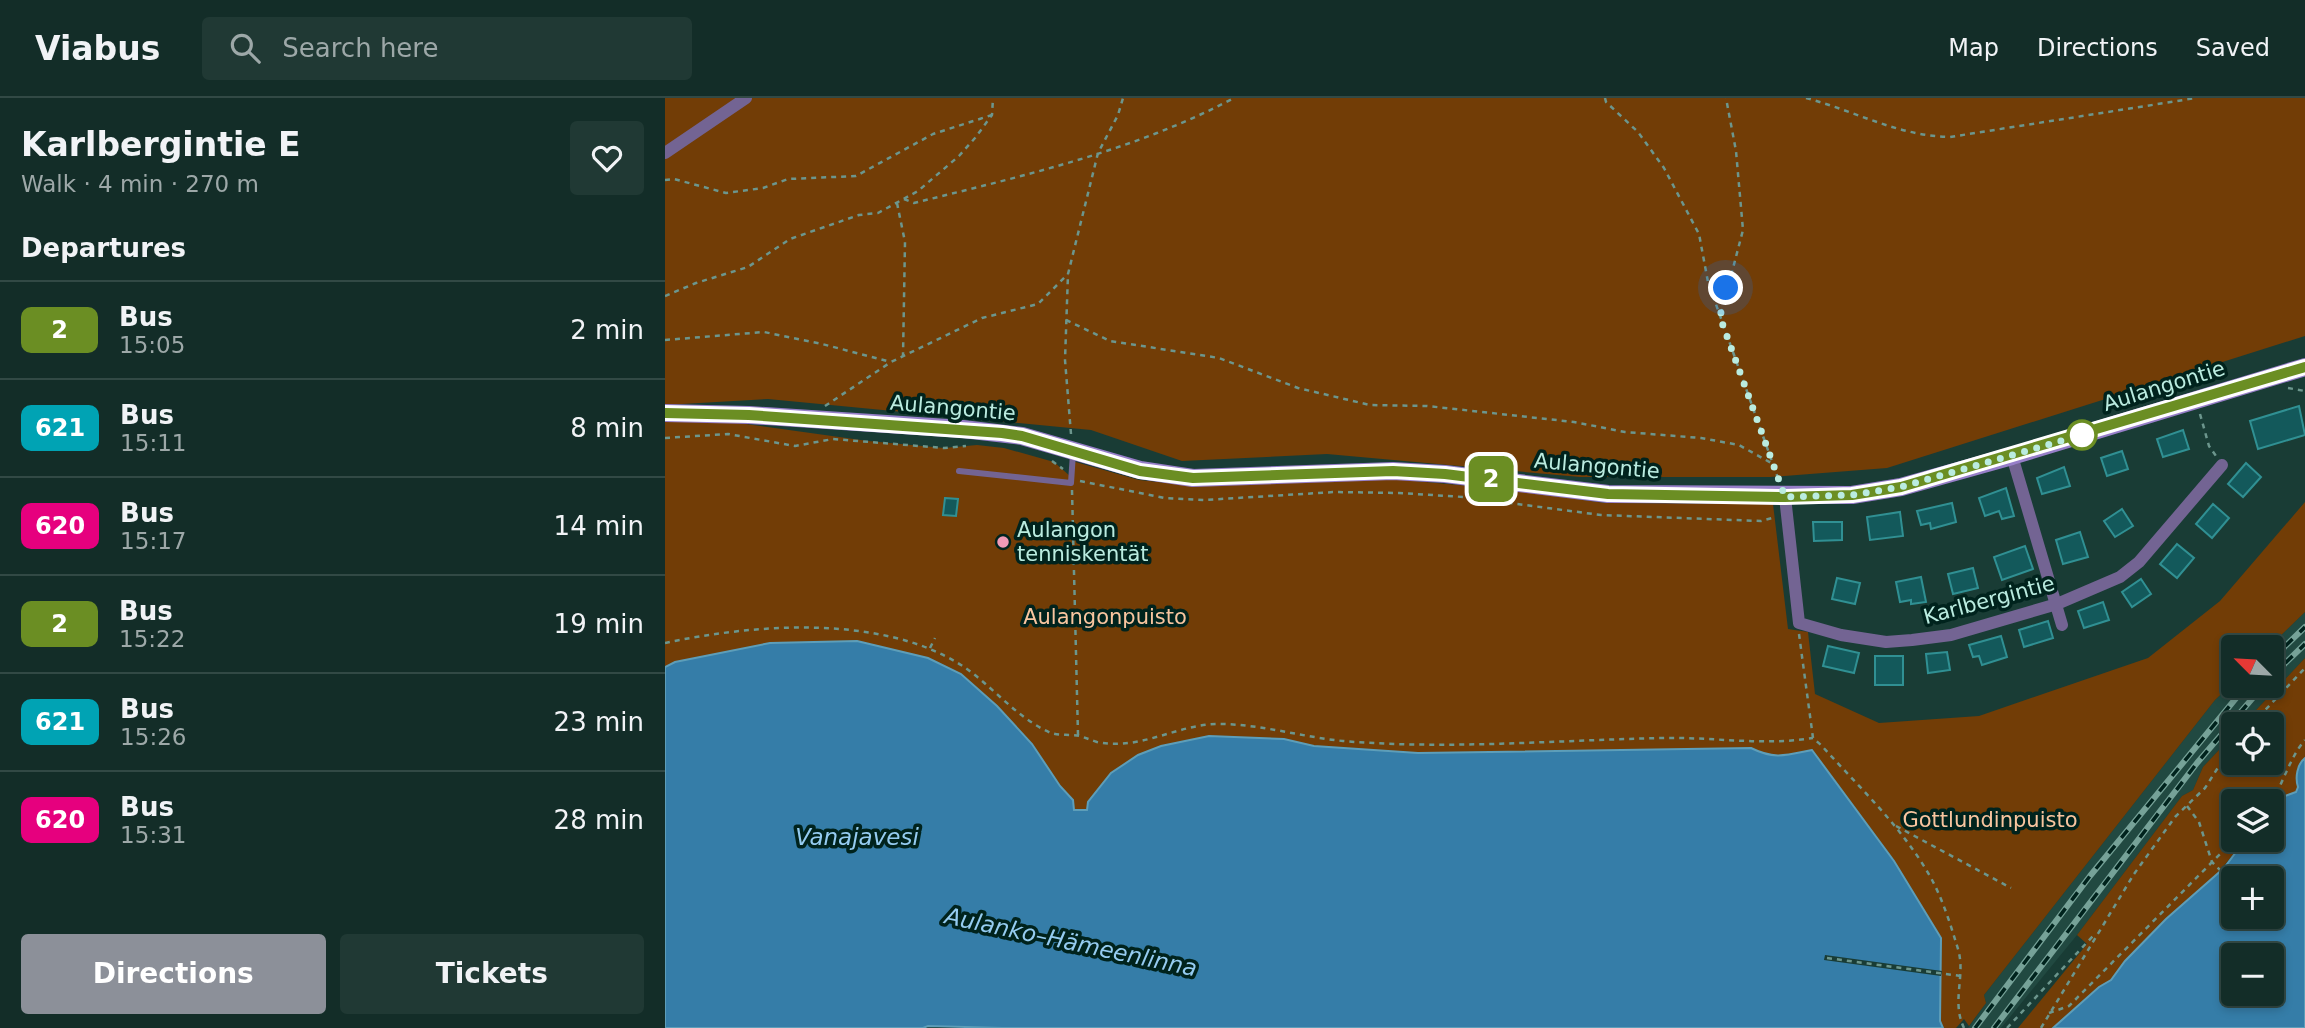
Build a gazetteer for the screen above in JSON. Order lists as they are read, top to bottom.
{
  "streets": {
    "main road": ["Aulangontie"],
    "street": ["Karlbergintie"]
  },
  "water": ["Vanajavesi", "Aulanko–Hämeenlinna"],
  "parks": ["Aulangonpuisto", "Gottlundinpuisto"],
  "places": ["Aulangon tenniskentät"],
  "lines": ["bus line 2"],
  "north": "top left",
  "page": {
    "header": "Viabus",
    "search": "Search here",
    "nav": ["Map", "Directions", "Saved"],
    "heading": [
      ["Karlbergintie E", "Walk · 4 min · 270 m"],
      "Departures"
    ],
    "on_map": "2",
    "list": [
      {
        "mark": "2",
        "name": "Bus",
        "note": "15:05",
        "value": "2 min"
      },
      {
        "mark": "621",
        "name": "Bus",
        "note": "15:11",
        "value": "8 min"
      },
      {
        "mark": "620",
        "name": "Bus",
        "note": "15:17",
        "value": "14 min"
      },
      {
        "mark": "2",
        "name": "Bus",
        "note": "15:22",
        "value": "19 min"
      },
      {
        "mark": "621",
        "name": "Bus",
        "note": "15:26",
        "value": "23 min"
      },
      {
        "mark": "620",
        "name": "Bus",
        "note": "15:31",
        "value": "28 min"
      }
    ],
    "map_buttons": ["+", "−"],
    "buttons": ["Directions", "Tickets"]
  }
}
